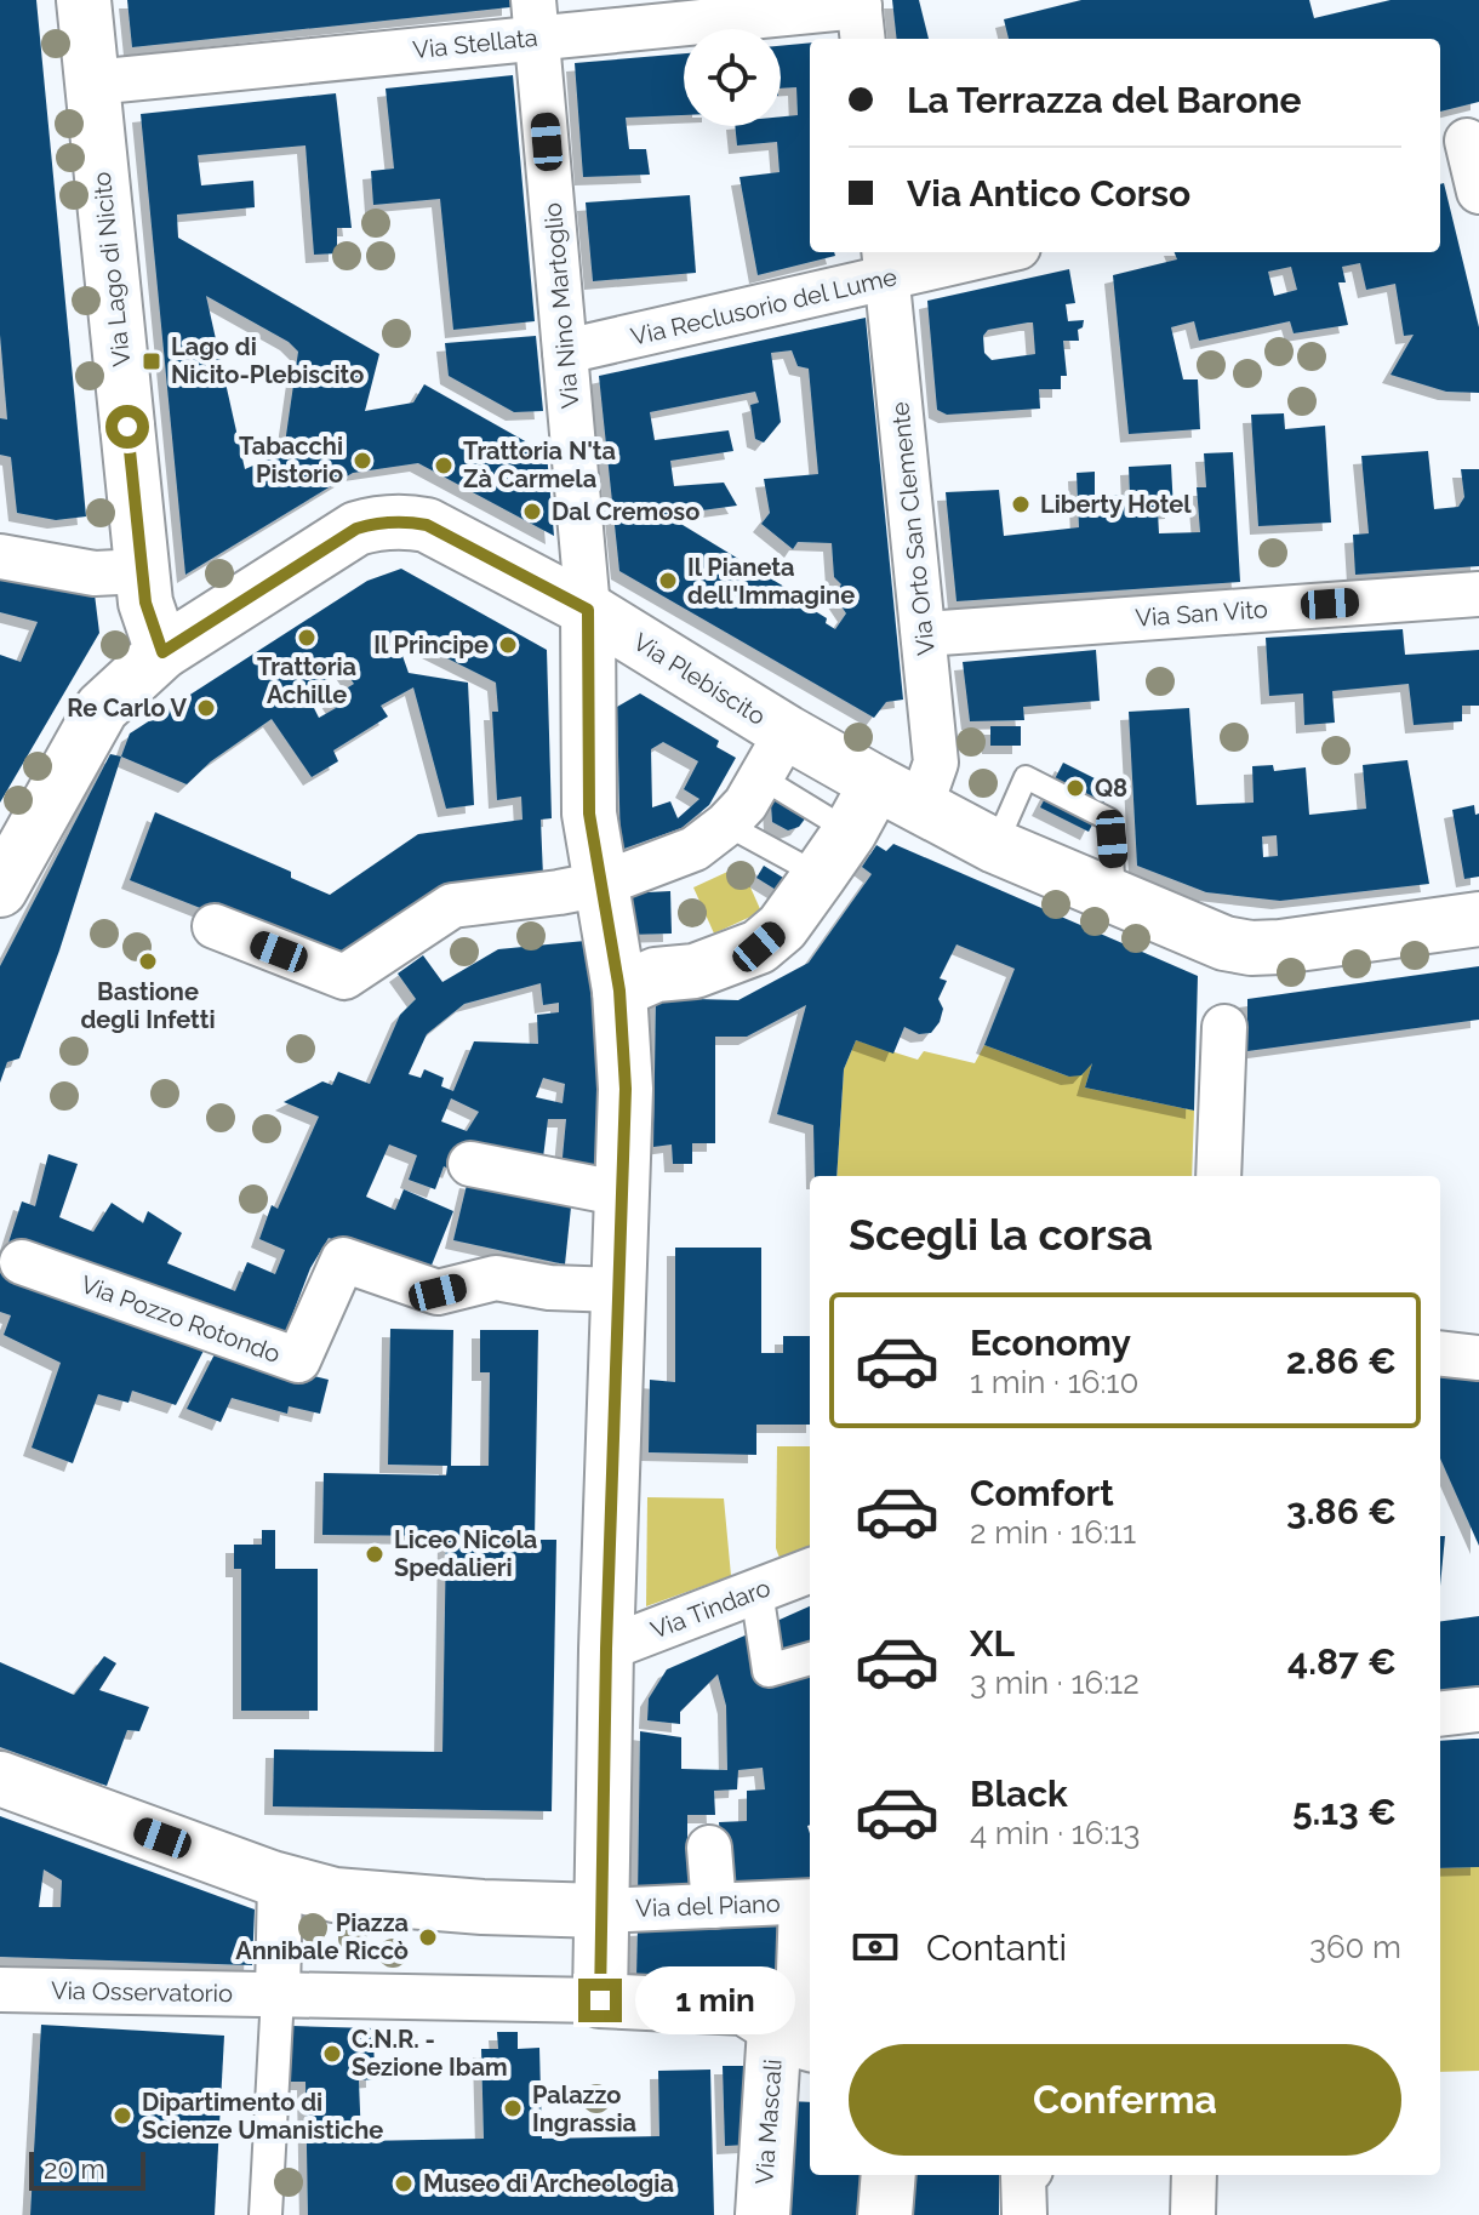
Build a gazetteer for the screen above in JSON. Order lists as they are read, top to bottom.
{
  "streets": {
    "street": [
      "Via Stellata",
      "Via Lago di Nicito",
      "Via Nino Martoglio",
      "Via Reclusorio del Lume",
      "Via Orto San Clemente",
      "Via San Vito",
      "Via Plebiscito",
      "Via Pozzo Rotondo",
      "Via Tindaro",
      "Via del Piano",
      "Via Osservatorio",
      "Via Mascali"
    ]
  },
  "crossings": [
    ["Via Stellata", "Via Lago di Nicito"],
    ["Via Stellata", "Via Nino Martoglio"],
    ["Via Lago di Nicito", "Via Plebiscito"],
    ["Via Nino Martoglio", "Via Reclusorio del Lume"],
    ["Via Nino Martoglio", "Via Plebiscito"],
    ["Via Reclusorio del Lume", "Via Orto San Clemente"],
    ["Via Orto San Clemente", "Via San Vito"],
    ["Via Orto San Clemente", "Via Plebiscito"],
    ["Via Osservatorio", "Via Mascali"]
  ],
  "places": {
    "transit": ["Lago di Nicito-Plebiscito"],
    "other": [
      "Tabacchi Pistorio",
      "Trattoria N'ta Zà Carmela",
      "Liberty Hotel",
      "Dal Cremoso",
      "Il Pianeta dell'Immagine",
      "Trattoria Achille",
      "Il Principe",
      "Re Carlo V",
      "Q8",
      "Bastione degli Infetti",
      "Liceo Nicola Spedalieri",
      "Piazza Annibale Riccò",
      "C.N.R. - Sezione Ibam",
      "Palazzo Ingrassia",
      "Dipartimento di Scienze Umanistiche",
      "Museo di Archeologia"
    ]
  },
  "scale_bar": "20 m",
  "page": {
    "banner": ["La Terrazza del Barone", "Via Antico Corso"],
    "heading": "Scegli la corsa",
    "list": [
      {
        "name": "Economy",
        "note": "1 min · 16:10",
        "value": "2.86 €"
      },
      {
        "name": "Comfort",
        "note": "2 min · 16:11",
        "value": "3.86 €"
      },
      {
        "name": "XL",
        "note": "3 min · 16:12",
        "value": "4.87 €"
      },
      {
        "name": "Black",
        "note": "4 min · 16:13",
        "value": "5.13 €"
      }
    ],
    "pay": ["Contanti", "360 m"],
    "bubble": "1 min",
    "buttons": "Conferma",
    "scale": "20 m"
  }
}
